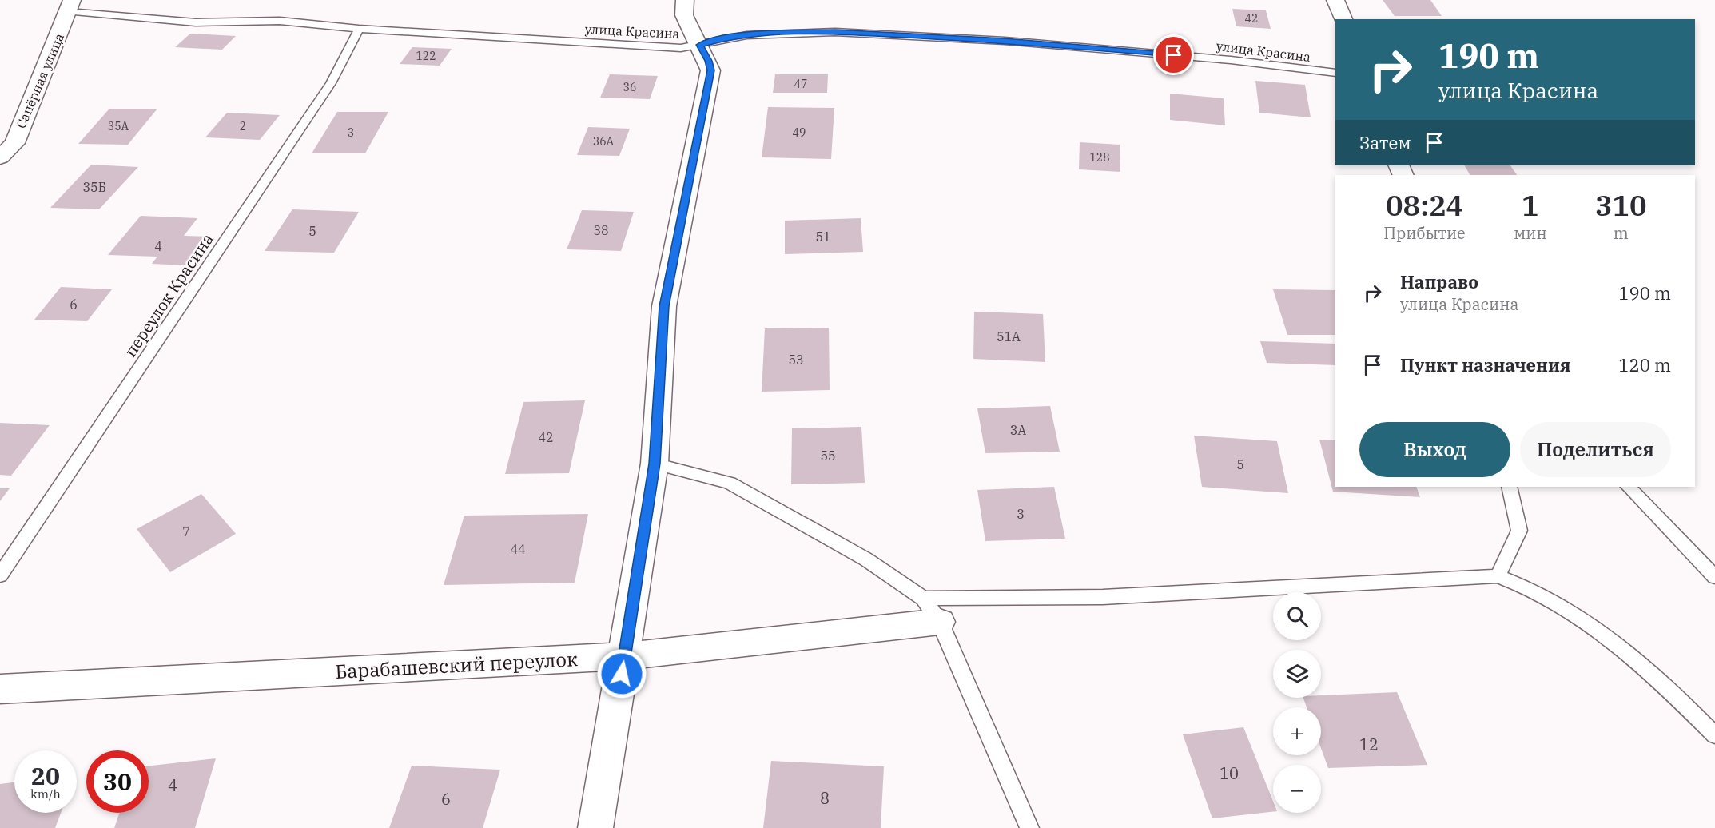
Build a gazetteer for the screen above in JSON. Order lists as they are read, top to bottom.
{
  "streets": {
    "street": ["Сапёрная улица", "Барабашевский переулок"],
    "lane": ["улица Красина", "переулок Красина"]
  },
  "crossings": [
    ["улица Красина", "Сапёрная улица"],
    ["улица Красина", "переулок Красина"]
  ],
  "house_numbers": [
    "42",
    "122",
    "47",
    "36",
    "35А",
    "2",
    "3",
    "49",
    "36А",
    "128",
    "35Б",
    "38",
    "5",
    "51",
    "4",
    "6",
    "51А",
    "53",
    "3А",
    "42",
    "55",
    "5",
    "3",
    "7",
    "44",
    "12",
    "10",
    "4",
    "8",
    "6"
  ],
  "page": {
    "turn": ["190 m", "улица Красина"],
    "then": "Затем",
    "eta": [
      "08:24",
      "Прибытие",
      "1",
      "мин",
      "310",
      "m"
    ],
    "list": [
      {
        "name": "Направо",
        "note": "улица Красина",
        "value": "190 m"
      },
      {
        "name": "Пункт назначения",
        "value": "120 m"
      }
    ],
    "buttons": ["Выход", "Поделиться"],
    "map_buttons": ["+", "−"],
    "speed": "20 km/h",
    "limit": "30"
  }
}
